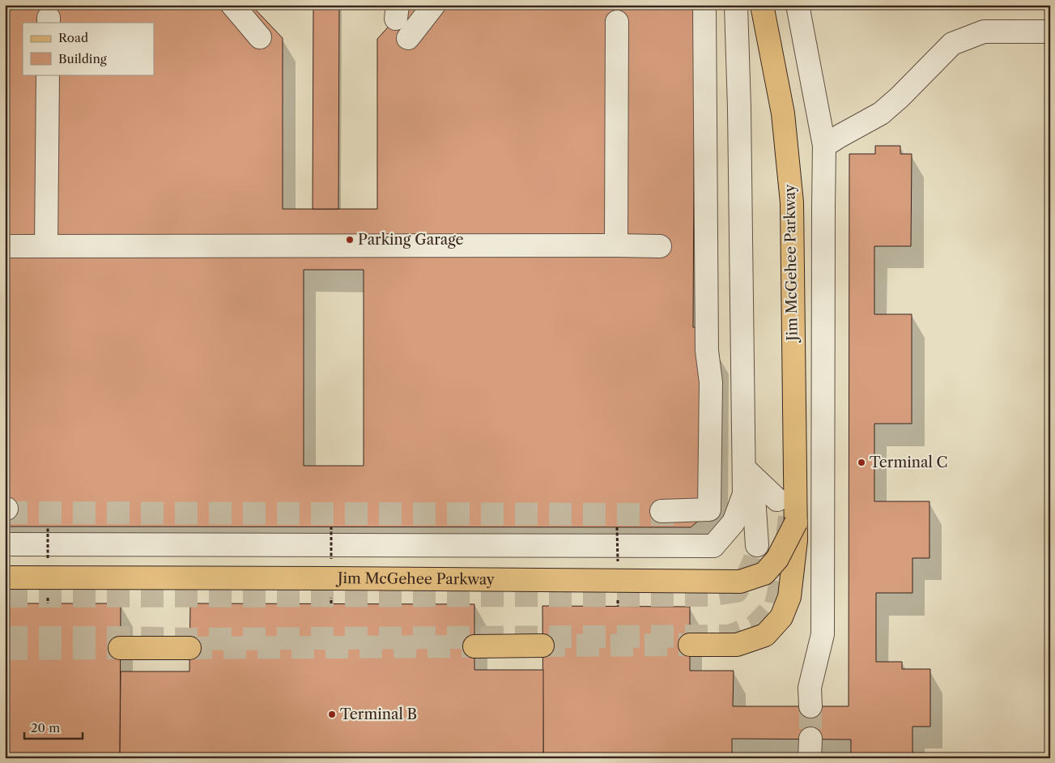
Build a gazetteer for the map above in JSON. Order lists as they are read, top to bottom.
{
  "streets": {
    "main road": ["Jim McGehee Parkway"]
  },
  "places": ["Parking Garage", "Terminal C", "Terminal B"],
  "legend": ["Road", "Building"],
  "scale_bar": "20 m"
}
